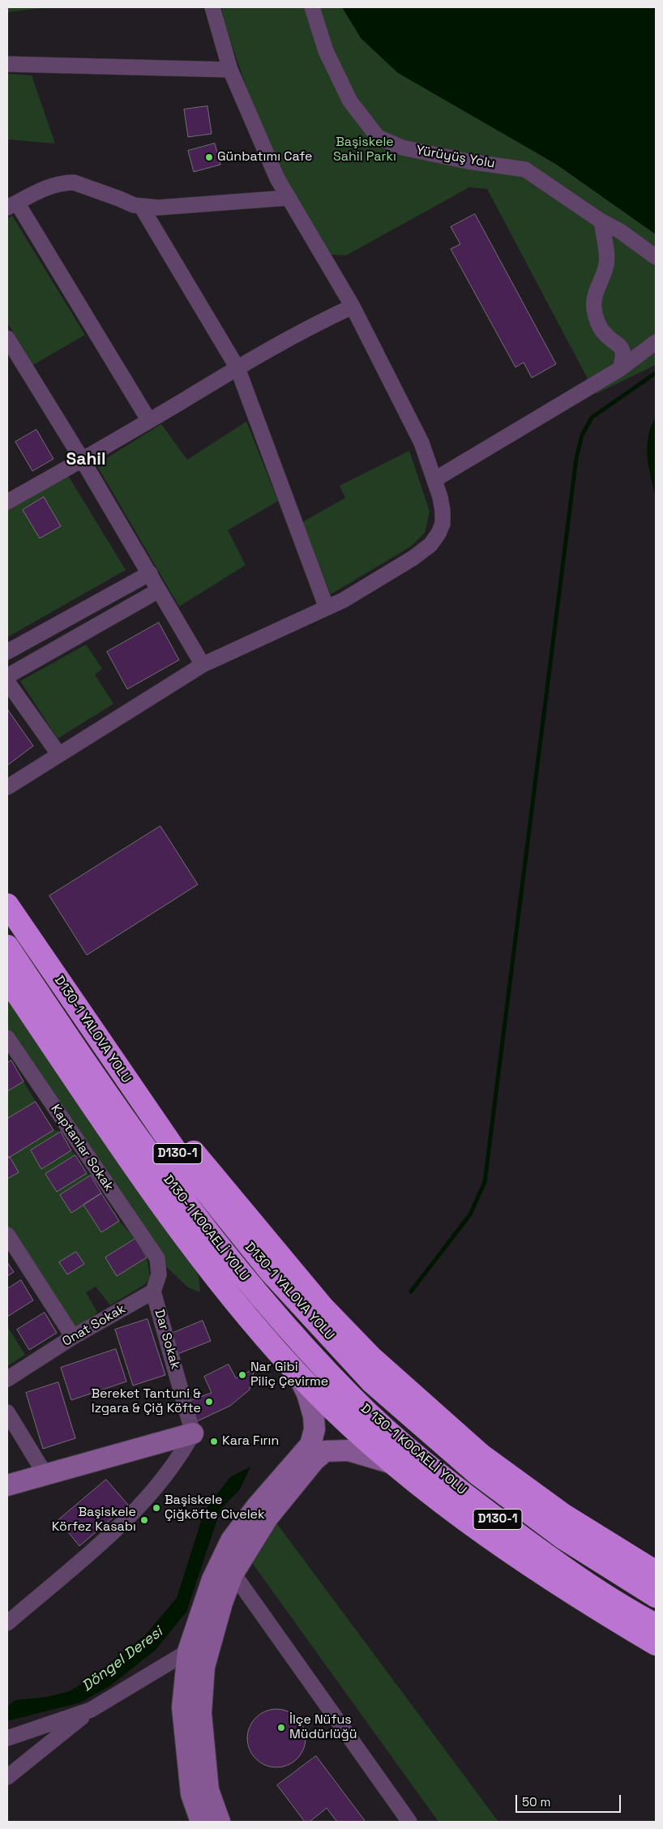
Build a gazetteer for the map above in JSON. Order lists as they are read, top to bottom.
{
  "streets": {
    "highway": [
      "D130-1 YALOVA YOLU",
      "D130-1",
      "D130-1 KOCAELİ YOLU",
      "D 130-1 KOCAELİ YOLU"
    ],
    "street": [
      "Yürüyüş Yolu",
      "Kaptanlar Sokak",
      "Onat Sokak",
      "Dar Sokak"
    ]
  },
  "crossings": [
    ["Kaptanlar Sokak", "Onat Sokak"],
    ["Kaptanlar Sokak", "Dar Sokak"],
    ["D130-1 KOCAELİ YOLU", "D 130-1 KOCAELİ YOLU"],
    ["Onat Sokak", "Dar Sokak"]
  ],
  "districts": ["Sahil"],
  "water": ["Döngel Deresi"],
  "parks": ["Başiskele Sahil Parkı"],
  "places": [
    "Günbatımı Cafe",
    "Nar Gibi Piliç Çevirme",
    "Bereket Tantuni & Izgara & Çiğ Köfte",
    "Kara Fırın",
    "Başiskele Çiğköfte Civelek",
    "Başiskele Körfez Kasabı",
    "İlçe Nüfus Müdürlüğü"
  ],
  "scale_bar": "50 m"
}
